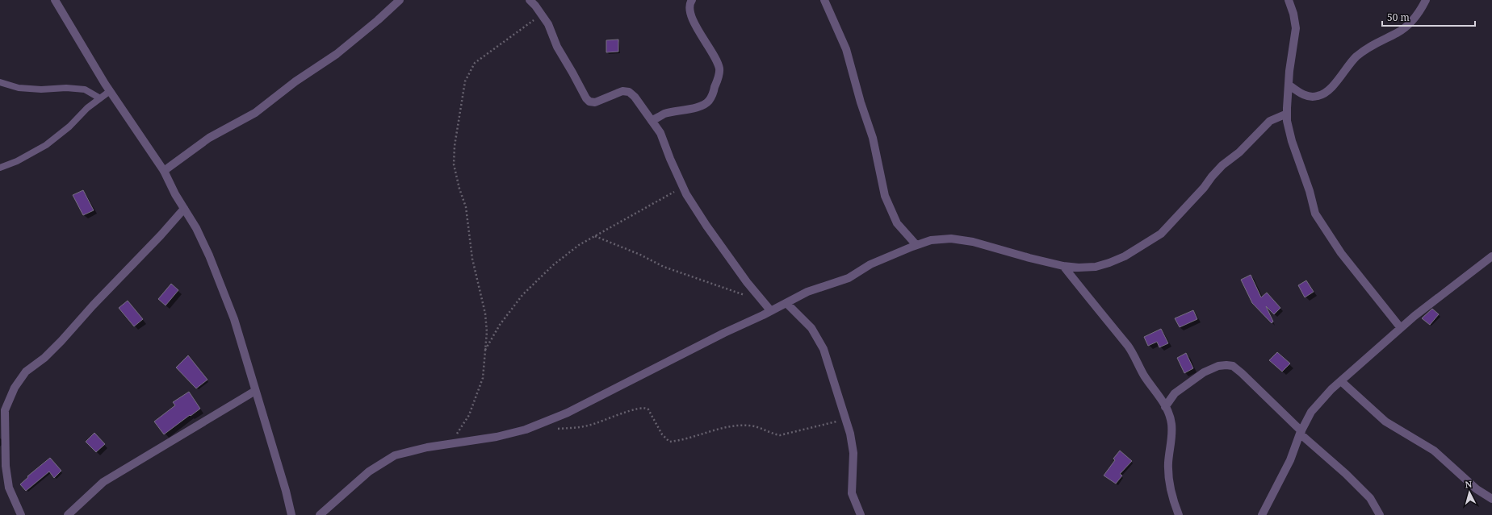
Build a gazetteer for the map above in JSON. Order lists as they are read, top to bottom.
{
  "scale_bar": "50 m",
  "north": "top"
}
